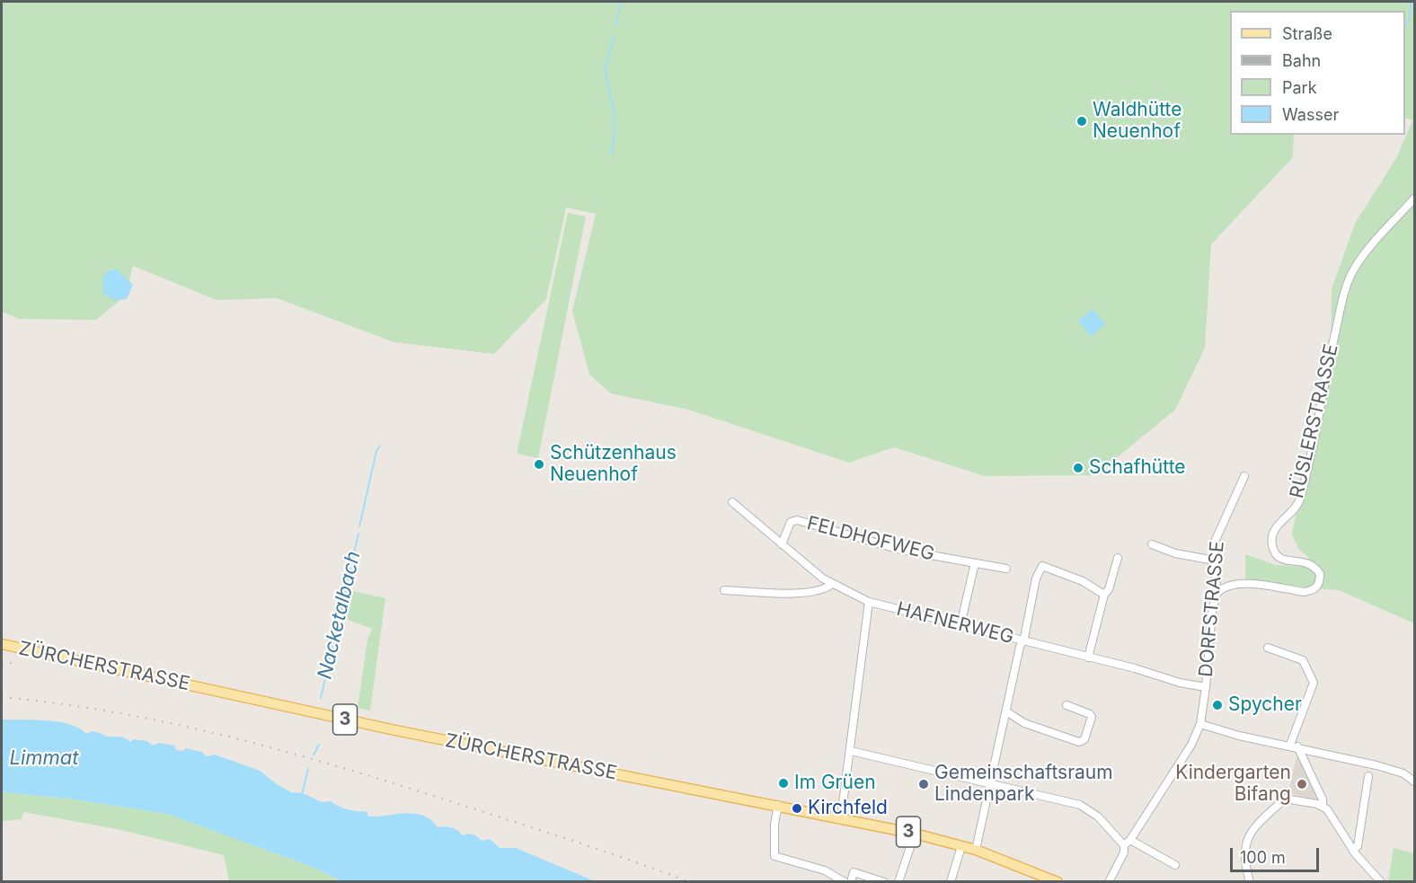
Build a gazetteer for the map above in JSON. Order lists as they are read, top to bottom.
{
  "streets": {
    "main road": ["ZÜRCHERSTRASSE", "3"],
    "street": [
      "RÜSLERSTRASSE",
      "FELDHOFWEG",
      "DORFSTRASSE",
      "HAFNERWEG"
    ]
  },
  "crossings": [
    ["RÜSLERSTRASSE", "DORFSTRASSE"],
    ["FELDHOFWEG", "HAFNERWEG"],
    ["DORFSTRASSE", "HAFNERWEG"]
  ],
  "water": ["Nacketalbach", "Limmat"],
  "places": [
    "Waldhütte Neuenhof",
    "Schützenhaus Neuenhof",
    "Schafhütte",
    "Spycher",
    "Im Grüen",
    "Gemeinschaftsraum Lindenpark",
    "Kindergarten Bifang",
    "Kirchfeld"
  ],
  "legend": [
    "Straße",
    "Bahn",
    "Park",
    "Wasser"
  ],
  "scale_bar": "100 m"
}
